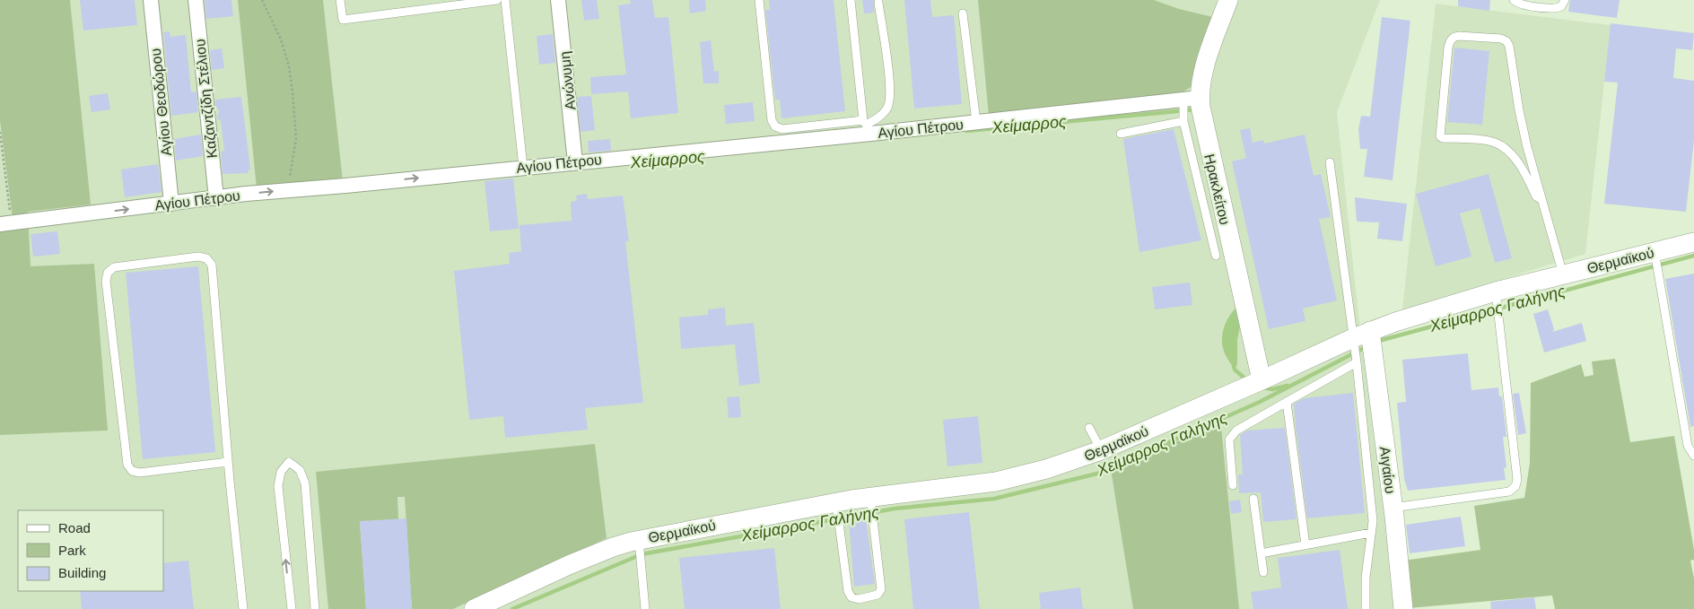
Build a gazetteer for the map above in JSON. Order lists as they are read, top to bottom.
{
  "streets": {
    "street": [
      "Ανώνυμη",
      "Καζαντζίδη Στέλιου",
      "Αγίου Θεοδώρου",
      "Αγίου Πέτρου",
      "Ηρακλείτου",
      "Θερμαϊκού",
      "Αιγαίου"
    ]
  },
  "crossings": [
    ["Ανώνυμη", "Αγίου Πέτρου"],
    ["Καζαντζίδη Στέλιου", "Αγίου Πέτρου"],
    ["Αγίου Θεοδώρου", "Αγίου Πέτρου"],
    ["Αγίου Πέτρου", "Ηρακλείτου"],
    ["Ηρακλείτου", "Θερμαϊκού"],
    ["Θερμαϊκού", "Αιγαίου"]
  ],
  "one_way": ["Αγίου Πέτρου"],
  "water": ["Χείμαρρος", "Χείμαρρος Γαλήνης"],
  "legend": ["Road", "Park", "Building"]
}
